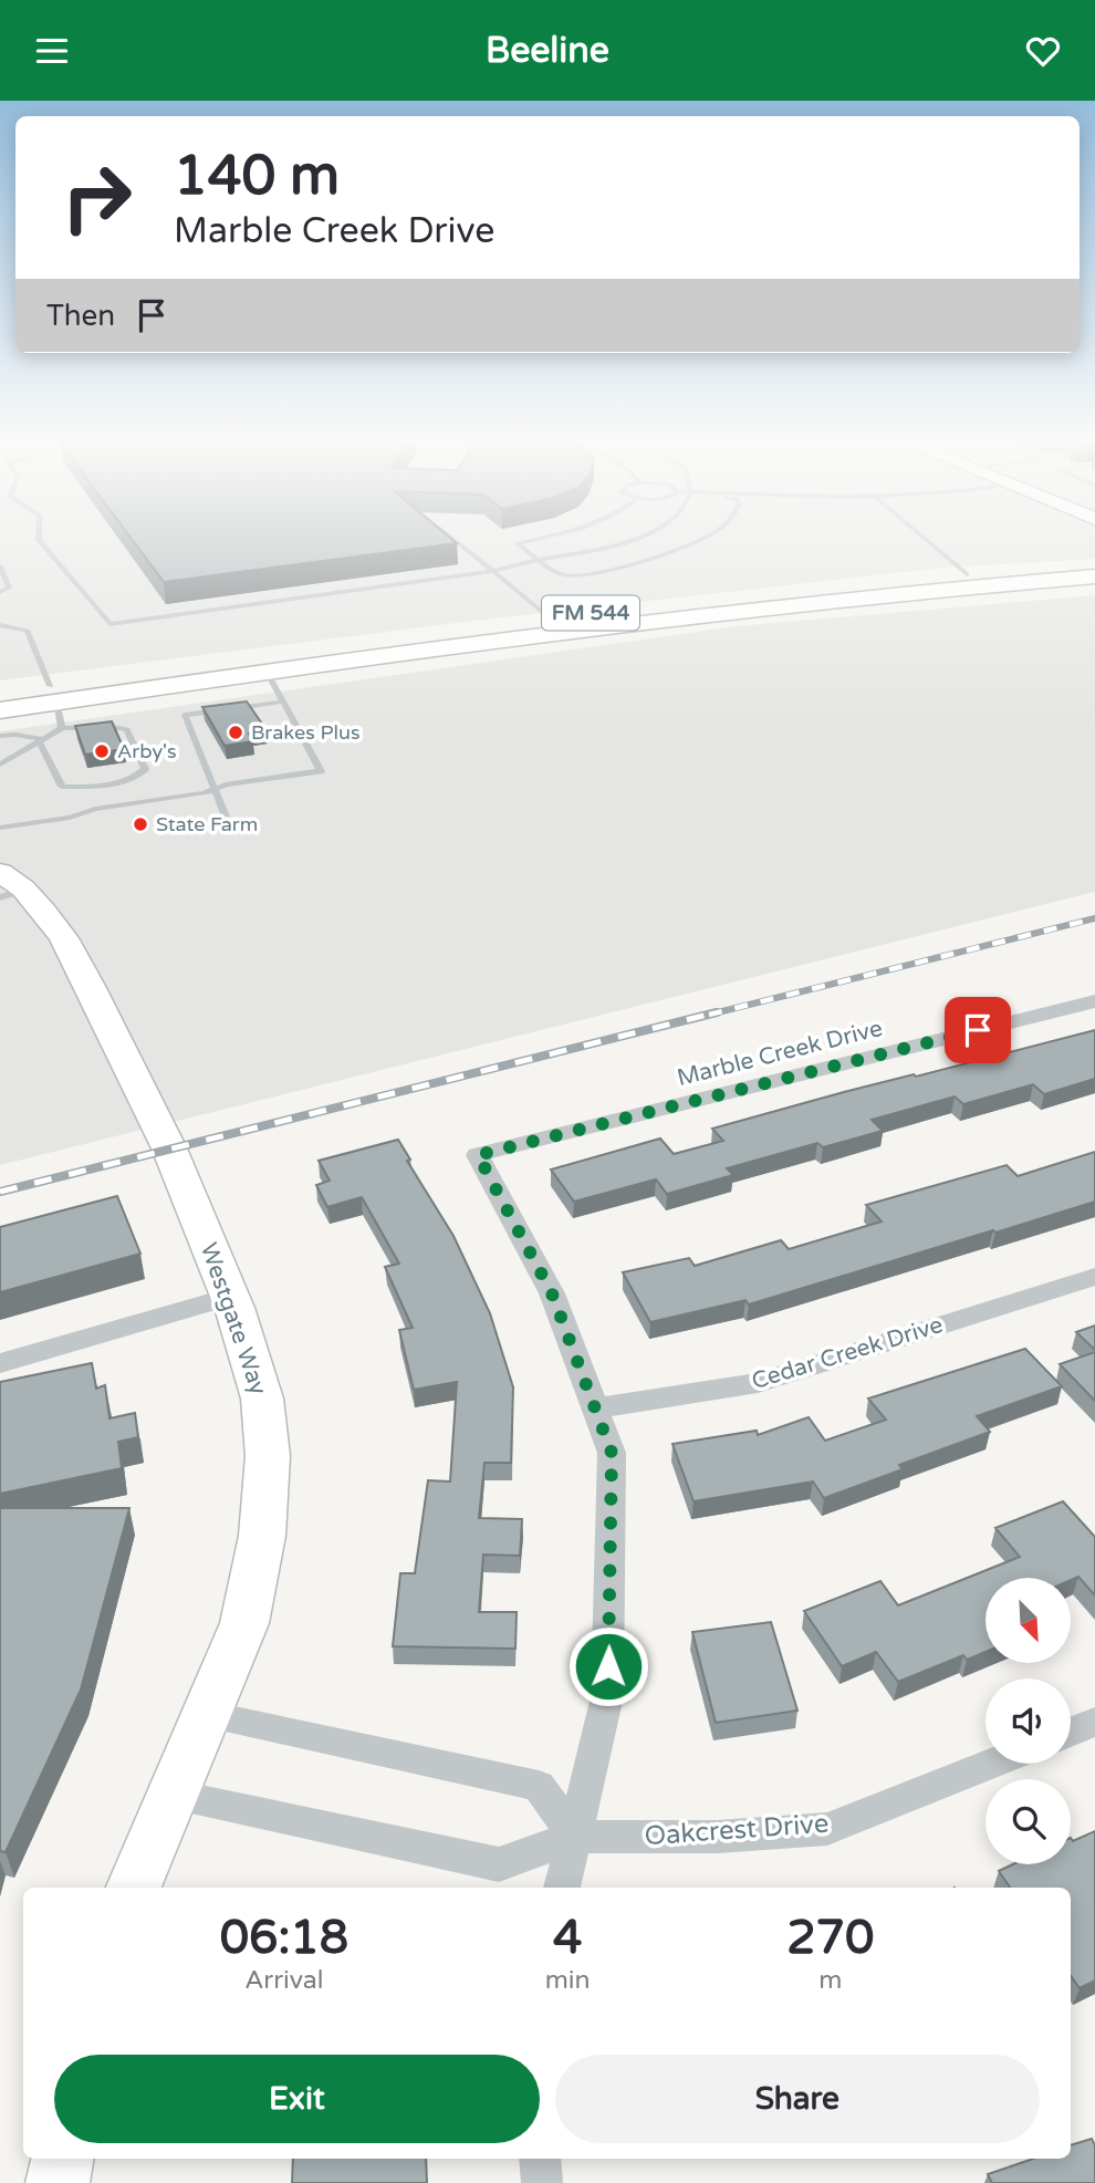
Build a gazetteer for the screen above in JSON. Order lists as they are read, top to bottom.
{
  "streets": {
    "main road": ["FM 544"],
    "street": [
      "Marble Creek Drive",
      "Westgate Way",
      "Cedar Creek Drive",
      "Oakcrest Drive"
    ]
  },
  "crossings": [
    ["Marble Creek Drive", "Cedar Creek Drive"],
    ["Westgate Way", "Oakcrest Drive"]
  ],
  "places": ["Brakes Plus", "Arby's", "State Farm"],
  "north": "bottom right",
  "page": {
    "header": "Beeline",
    "turn": ["140 m", "Marble Creek Drive"],
    "then": "Then",
    "eta": [
      "06:18",
      "Arrival",
      "4",
      "min",
      "270",
      "m"
    ],
    "buttons": ["Exit", "Share"]
  }
}
